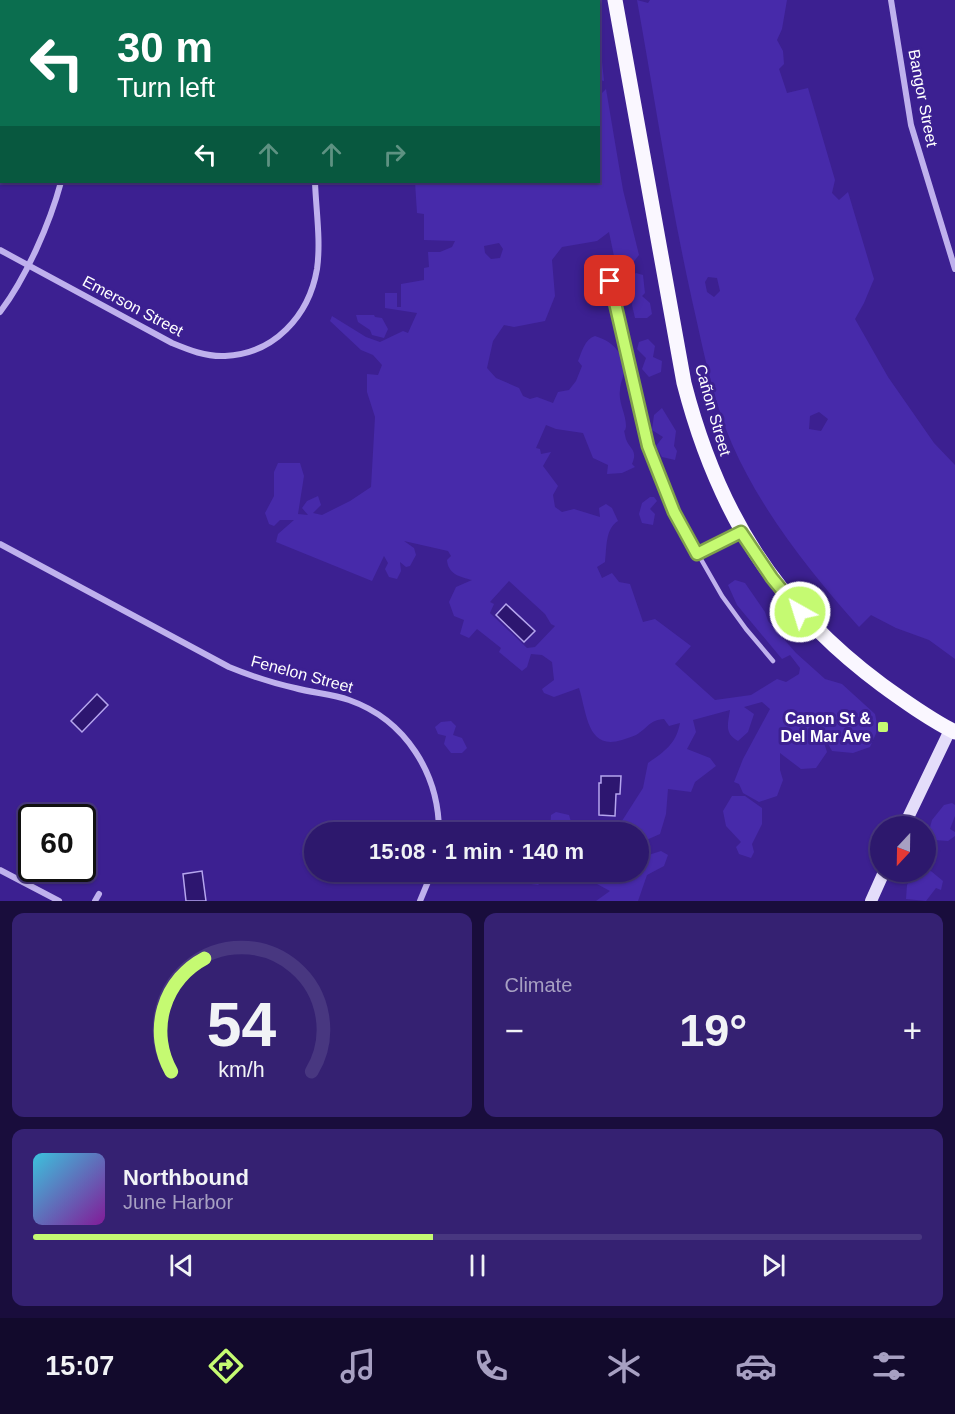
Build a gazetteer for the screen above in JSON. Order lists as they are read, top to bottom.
{
  "streets": {
    "main road": ["Cañon Street"],
    "street": ["Bangor Street", "Emerson Street", "Fenelon Street"]
  },
  "places": {
    "transit": ["Canon St & Del Mar Ave"]
  },
  "north": "bottom",
  "page": {
    "turn": ["30 m", "Turn left"],
    "limit": "60",
    "trip": "15:08 · 1 min · 140 m",
    "tile": "Climate",
    "heat": ["−", "19°", "+"],
    "song": ["Northbound", "June Harbor"],
    "tabs": "15:07",
    "gauge": ["54", "km/h"]
  }
}
